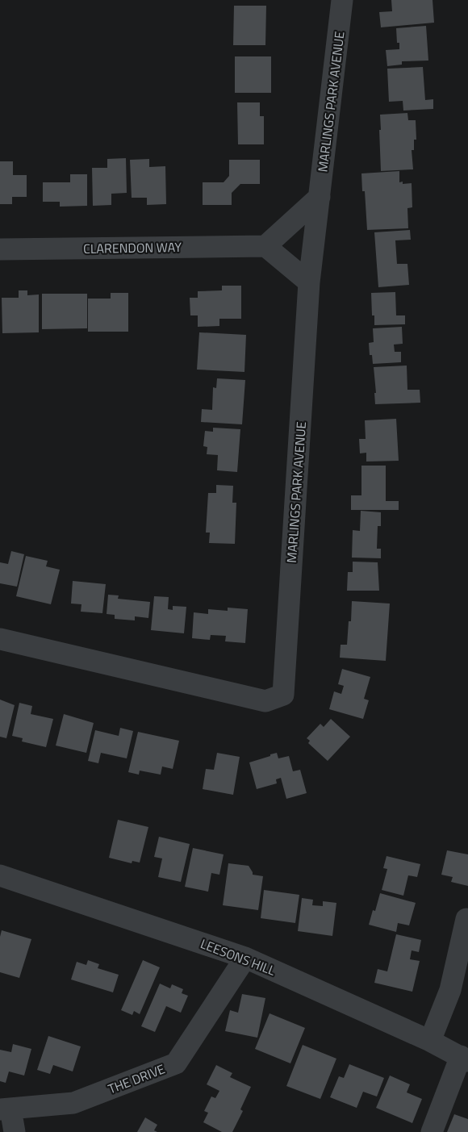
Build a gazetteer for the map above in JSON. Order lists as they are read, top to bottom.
{
  "streets": {
    "street": [
      "MARLINGS PARK AVENUE",
      "CLARENDON WAY",
      "LEESONS HILL",
      "THE DRIVE"
    ]
  },
  "crossings": [
    ["LEESONS HILL", "THE DRIVE"]
  ]
}
